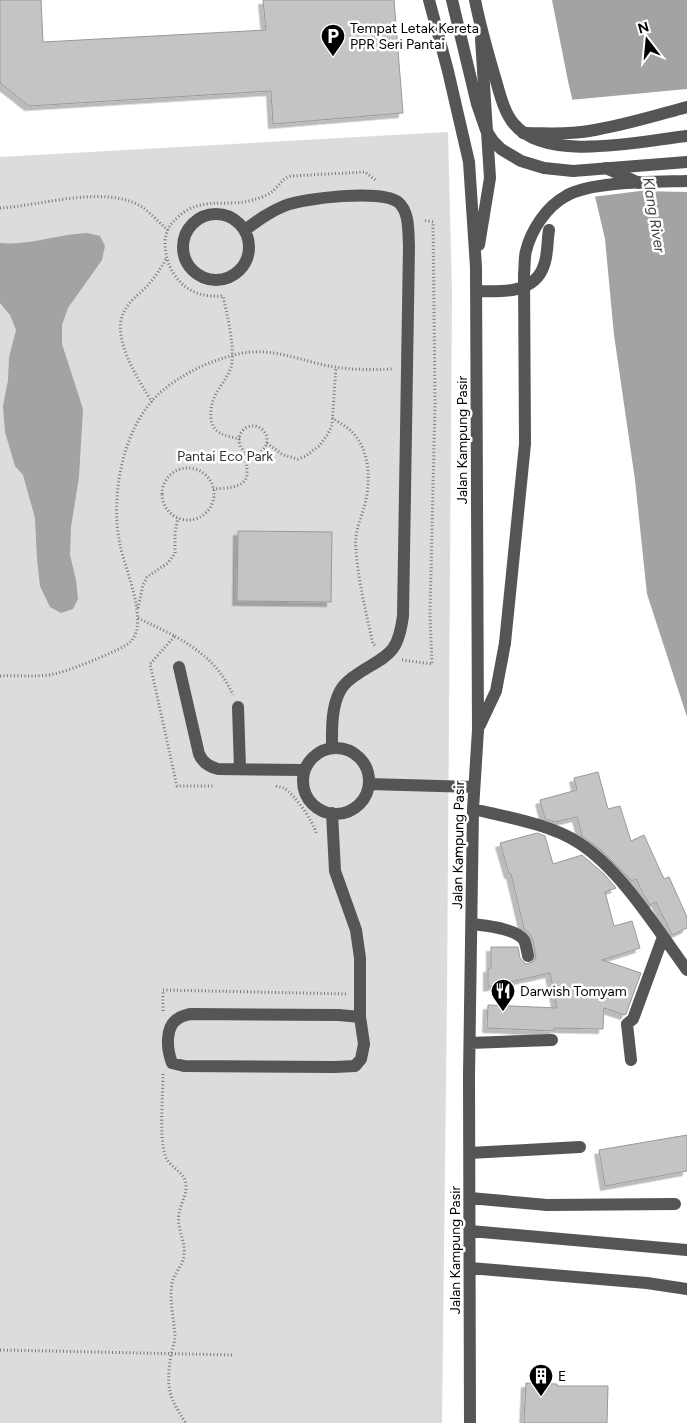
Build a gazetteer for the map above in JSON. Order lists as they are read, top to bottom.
{
  "streets": {
    "street": ["Jalan Kampung Pasir"]
  },
  "water": ["Klang River"],
  "parks": ["Pantai Eco Park"],
  "places": {
    "parking": ["Tempat Letak Kereta PPR Seri Pantai"],
    "restaurant": ["Darwish Tomyam"],
    "building": ["E"]
  },
  "north": "top"
}
